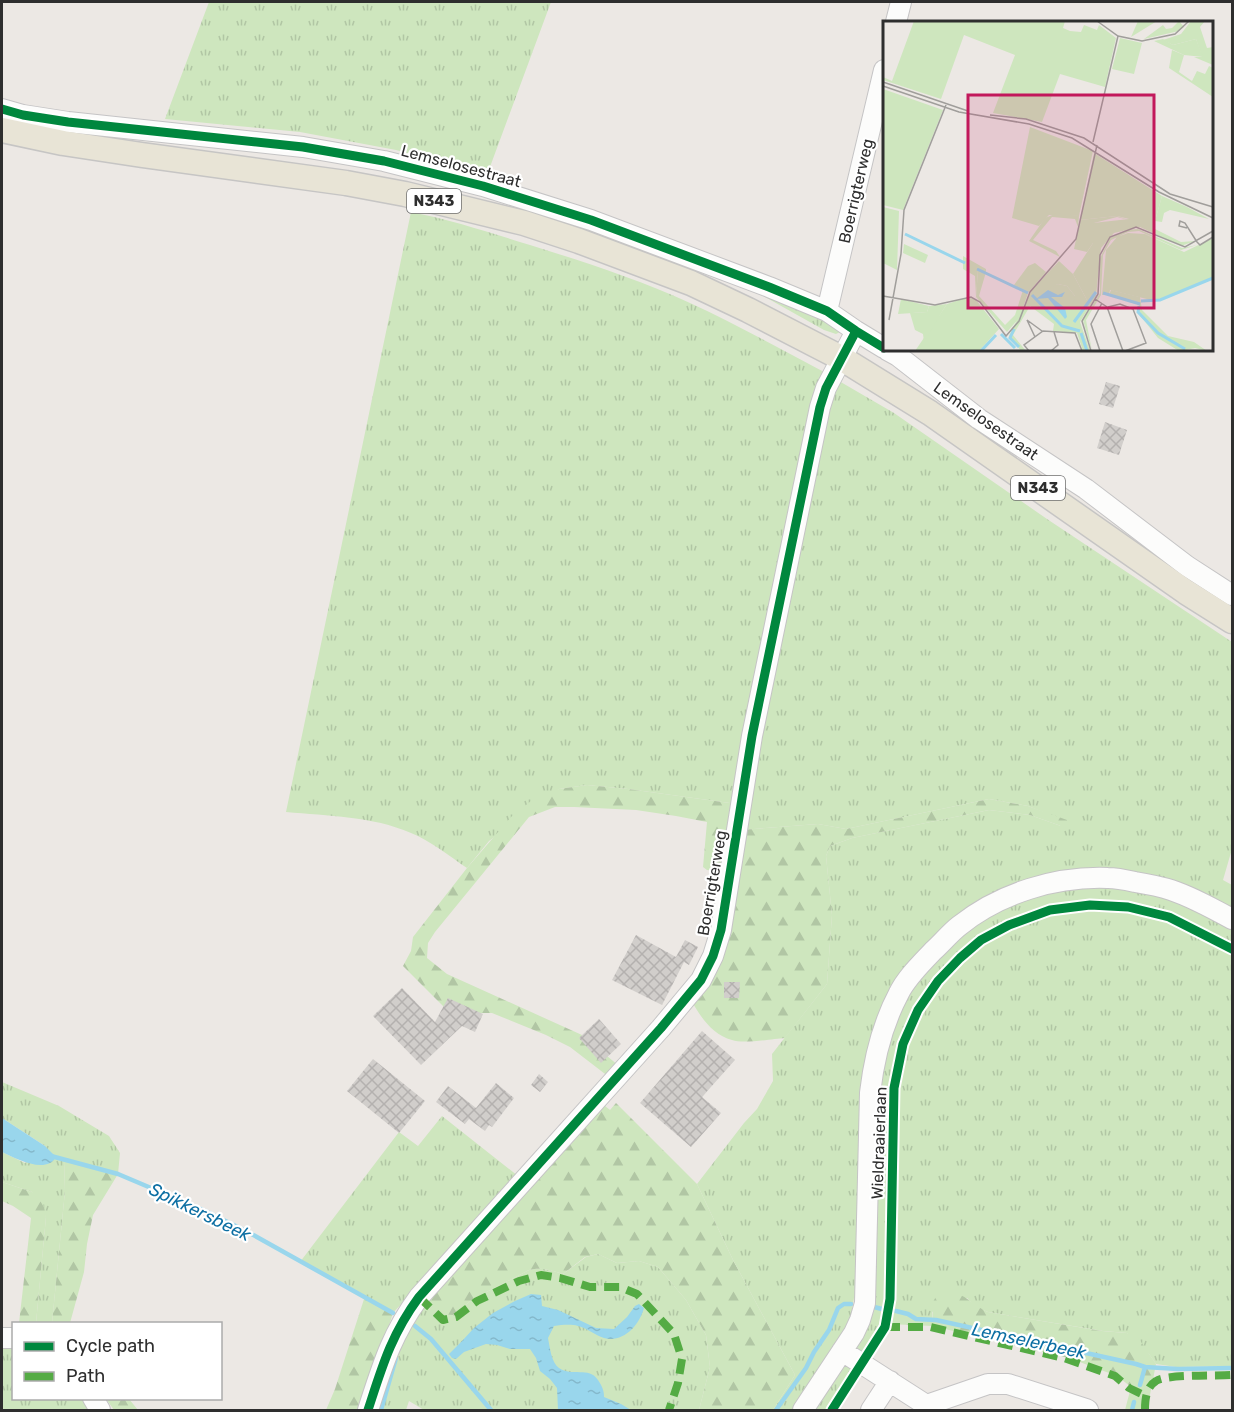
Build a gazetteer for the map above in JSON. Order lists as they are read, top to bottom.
{
  "streets": {
    "main road": ["N343"],
    "street": ["Lemselosestraat", "Boerrigterweg", "Wieldraaierlaan"]
  },
  "crossings": [
    ["Lemselosestraat", "Boerrigterweg"],
    ["Boerrigterweg", "N343"]
  ],
  "water": ["Spikkersbeek", "Lemselerbeek"],
  "legend": ["Cycle path", "Path"]
}
